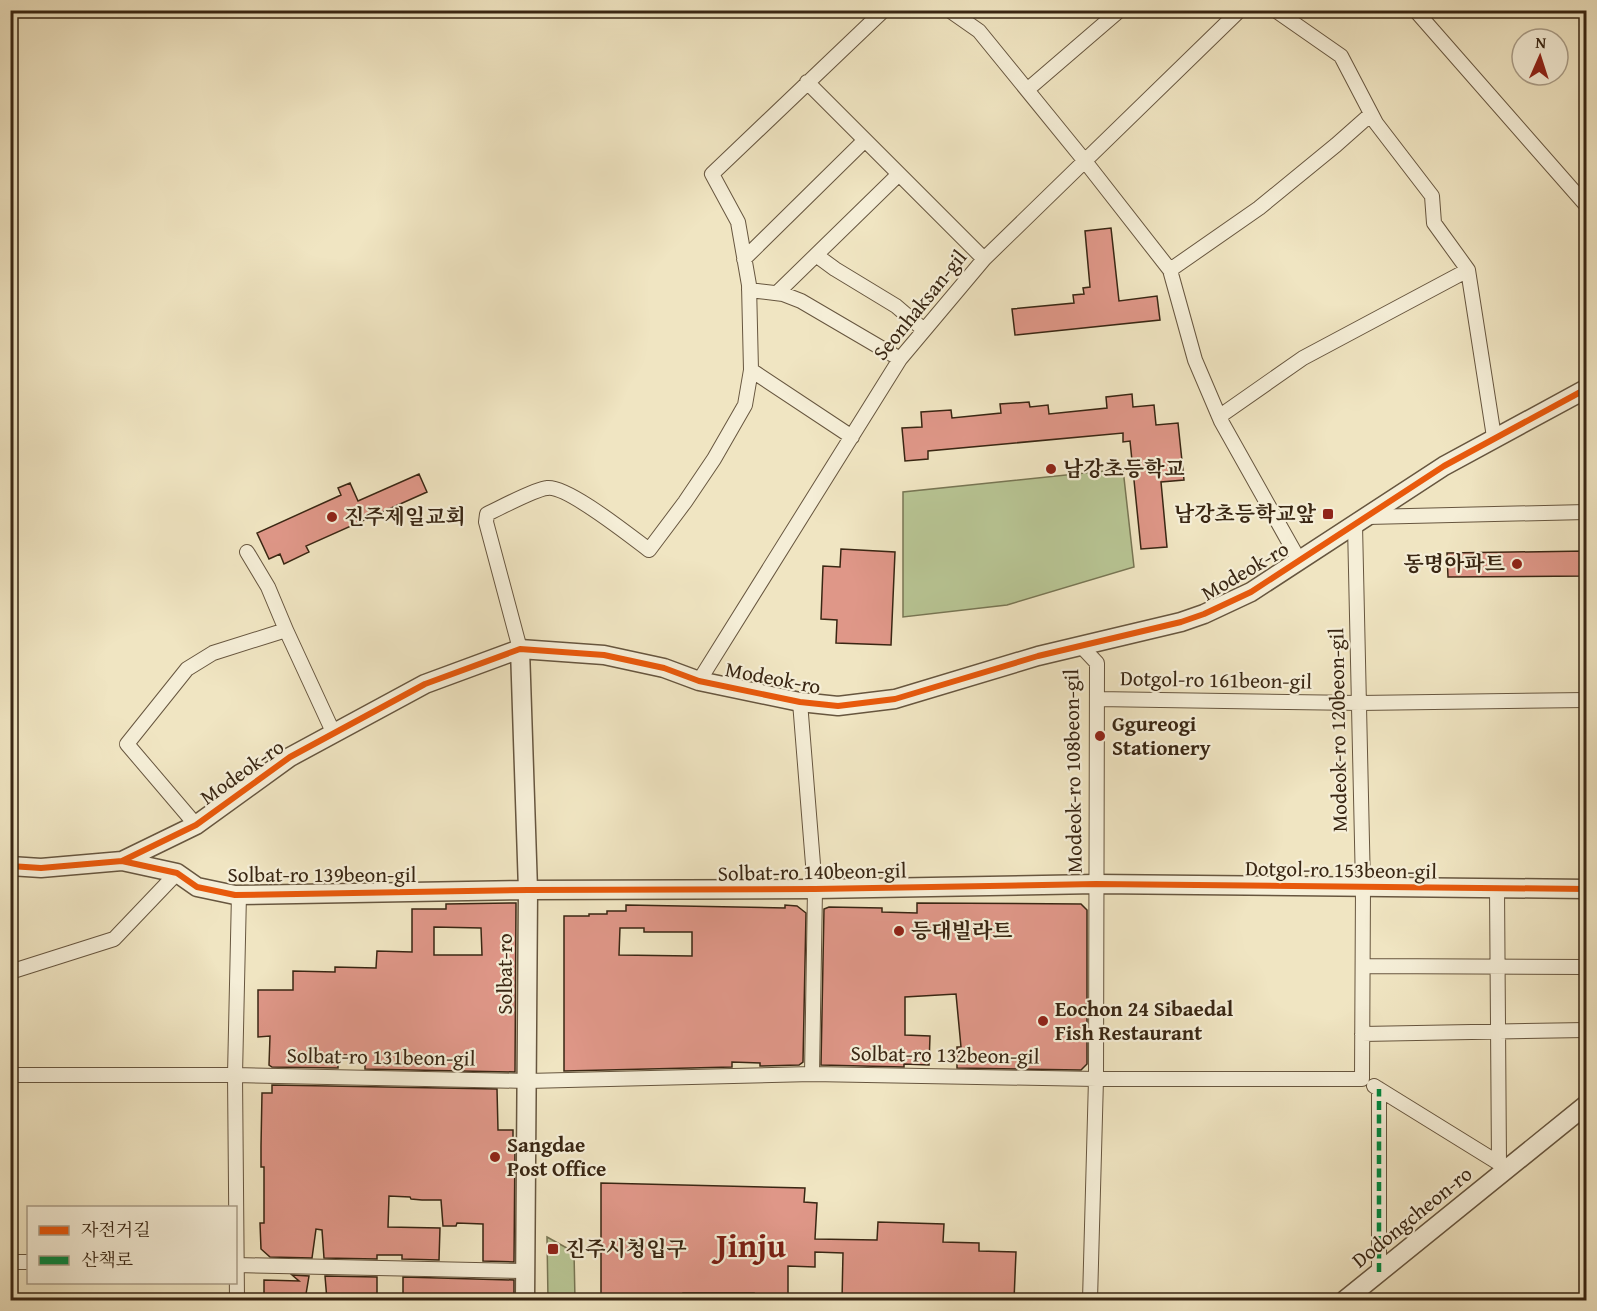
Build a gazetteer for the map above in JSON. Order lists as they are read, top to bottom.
{
  "streets": {
    "street": [
      "Seonhaksan-gil",
      "Modeok-ro",
      "Dotgol-ro 161beon-gil",
      "Modeok-ro 120beon-gil",
      "Modeok-ro 108beon-gil",
      "Dotgol-ro 153beon-gil",
      "Solbat-ro 140beon-gil",
      "Solbat-ro 139beon-gil",
      "Solbat-ro",
      "Solbat-ro 132beon-gil",
      "Solbat-ro 131beon-gil",
      "Dodongcheon-ro"
    ]
  },
  "crossings": [
    ["Seonhaksan-gil", "Modeok-ro"],
    ["Modeok-ro", "Modeok-ro 120beon-gil"],
    ["Modeok-ro", "Modeok-ro 108beon-gil"],
    ["Modeok-ro", "Solbat-ro 139beon-gil"],
    ["Modeok-ro", "Solbat-ro"],
    ["Dotgol-ro 161beon-gil", "Modeok-ro 120beon-gil"],
    ["Dotgol-ro 161beon-gil", "Modeok-ro 108beon-gil"],
    ["Modeok-ro 120beon-gil", "Dotgol-ro 153beon-gil"],
    ["Modeok-ro 120beon-gil", "Solbat-ro 132beon-gil"],
    ["Modeok-ro 120beon-gil", "Dodongcheon-ro"],
    ["Modeok-ro 108beon-gil", "Dotgol-ro 153beon-gil"],
    ["Modeok-ro 108beon-gil", "Solbat-ro 140beon-gil"],
    ["Modeok-ro 108beon-gil", "Solbat-ro 132beon-gil"],
    ["Dotgol-ro 153beon-gil", "Solbat-ro 140beon-gil"],
    ["Solbat-ro 140beon-gil", "Solbat-ro 139beon-gil"],
    ["Solbat-ro 140beon-gil", "Solbat-ro"],
    ["Solbat-ro 139beon-gil", "Solbat-ro"],
    ["Solbat-ro", "Solbat-ro 132beon-gil"],
    ["Solbat-ro", "Solbat-ro 131beon-gil"],
    ["Solbat-ro 132beon-gil", "Solbat-ro 131beon-gil"],
    ["Solbat-ro 132beon-gil", "Dodongcheon-ro"]
  ],
  "districts": ["Jinju"],
  "places": {
    "other": [
      "남강초등학교",
      "진주제일교회",
      "동명아파트",
      "Ggureogi Stationery",
      "등대빌라트",
      "Eochon 24 Sibaedal Fish Restaurant",
      "Sangdae Post Office"
    ],
    "transit": ["남강초등학교앞", "진주시청입구"]
  },
  "legend": ["자전거길", "산책로"],
  "north": "top"
}
